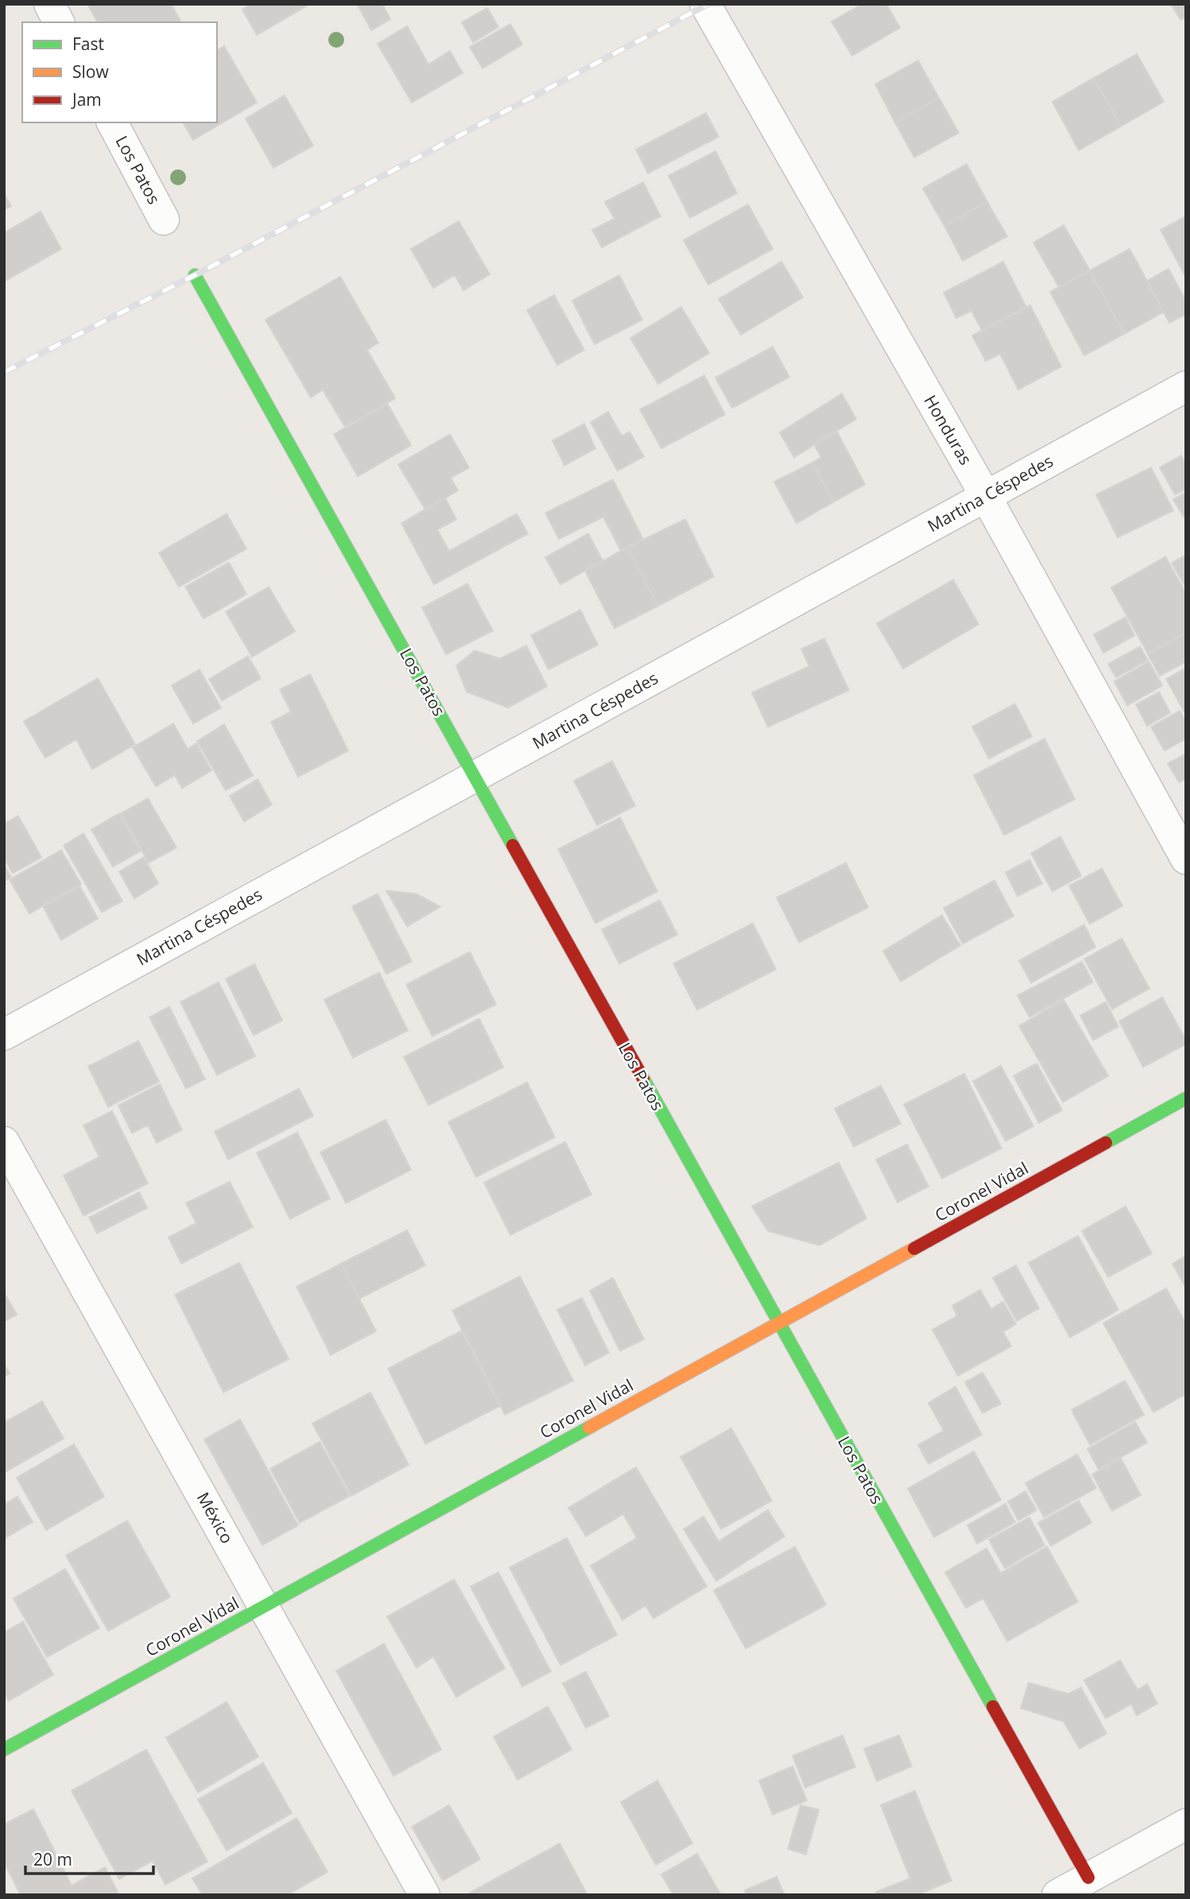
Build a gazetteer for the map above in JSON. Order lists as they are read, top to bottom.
{
  "streets": {
    "street": [
      "Los Patos",
      "Honduras",
      "Martina Céspedes",
      "Coronel Vidal",
      "México"
    ]
  },
  "crossings": [
    ["Los Patos", "Martina Céspedes"],
    ["Los Patos", "Coronel Vidal"],
    ["Honduras", "Martina Céspedes"],
    ["Coronel Vidal", "México"]
  ],
  "legend": ["Fast", "Slow", "Jam"],
  "scale_bar": "20 m"
}
